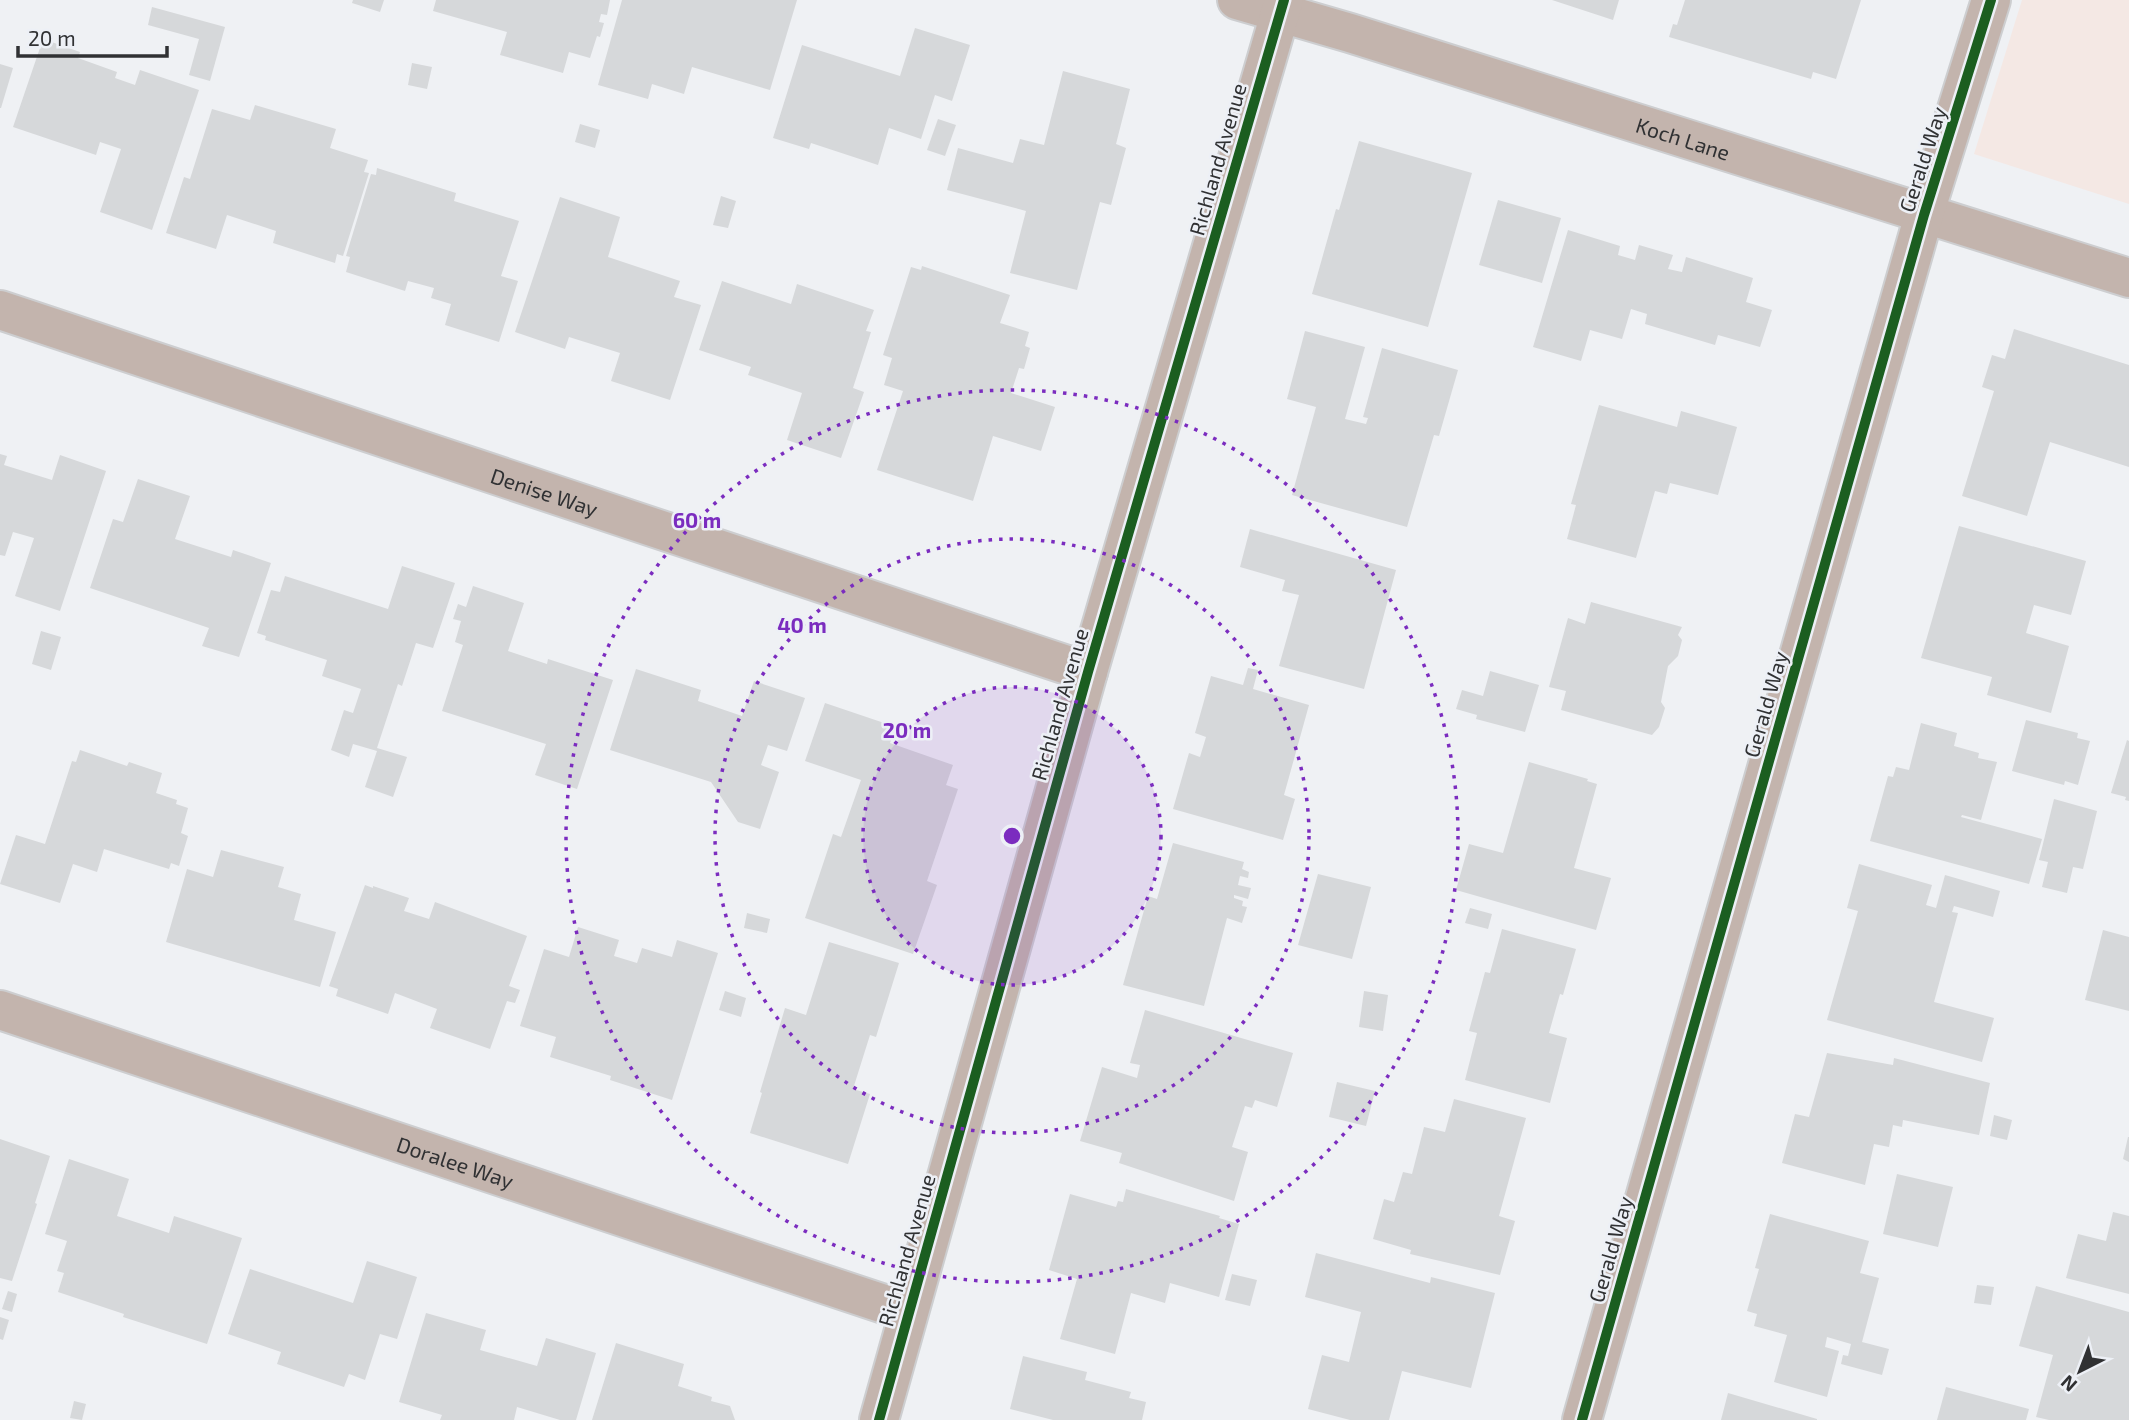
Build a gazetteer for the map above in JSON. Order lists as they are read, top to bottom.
{
  "streets": {
    "street": [
      "Koch Lane",
      "Richland Avenue",
      "Gerald Way",
      "Denise Way",
      "Doralee Way"
    ]
  },
  "crossings": [
    ["Koch Lane", "Richland Avenue"],
    ["Koch Lane", "Gerald Way"],
    ["Richland Avenue", "Denise Way"],
    ["Richland Avenue", "Doralee Way"]
  ],
  "scale_bar": "20 m",
  "north": "bottom left",
  "rings": ["60 m", "40 m", "20 m"]
}
